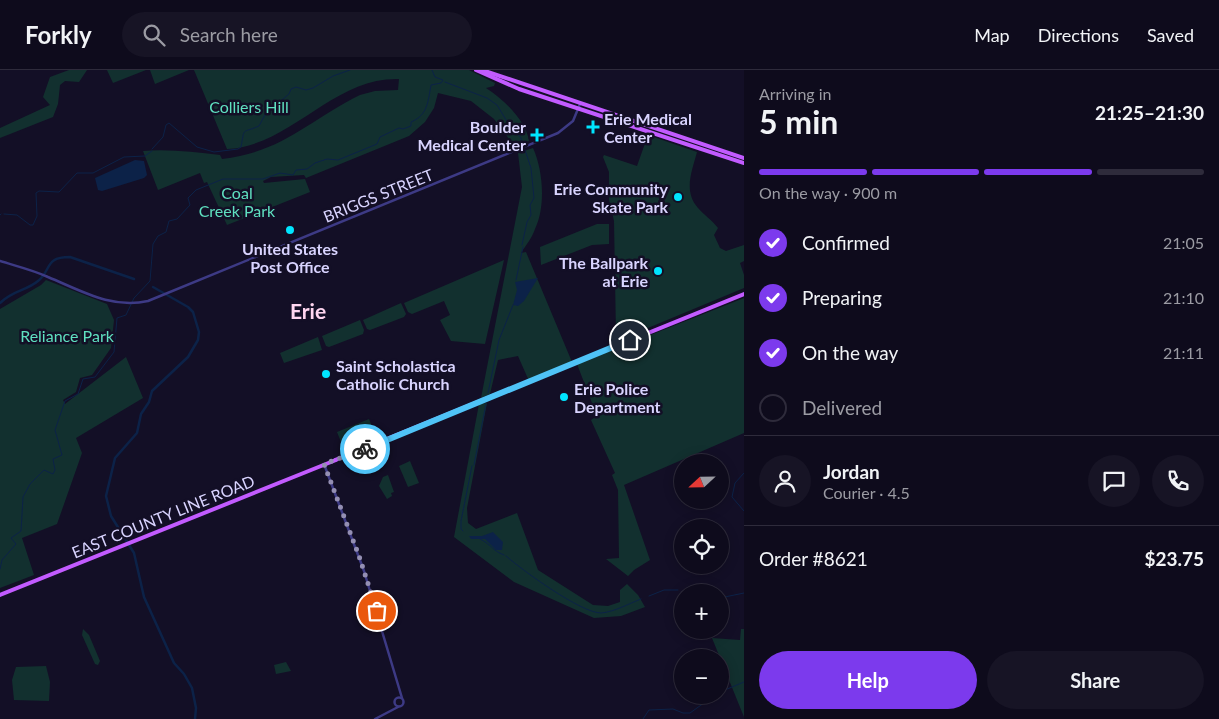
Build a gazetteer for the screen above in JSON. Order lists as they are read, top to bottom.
{
  "streets": {
    "main road": ["EAST COUNTY LINE ROAD"],
    "street": ["BRIGGS STREET"]
  },
  "districts": ["Erie"],
  "parks": ["Colliers Hill", "Coal Creek Park", "Reliance Park"],
  "places": {
    "health": ["Erie Medical Center", "Boulder Medical Center"],
    "other": [
      "Erie Community Skate Park",
      "United States Post Office",
      "The Ballpark at Erie",
      "Saint Scholastica Catholic Church",
      "Erie Police Department"
    ]
  },
  "north": "left",
  "page": {
    "header": "Forkly",
    "search": "Search here",
    "nav": ["Map", "Directions", "Saved"],
    "heading": ["5 min", "Arriving in", "21:25–21:30"],
    "panel": [
      "Jordan",
      "Courier · 4.5",
      "Order #8621",
      "$23.75"
    ],
    "bar": "On the way · 900 m",
    "list": [
      ["Confirmed", "21:05"],
      ["Preparing", "21:10"],
      ["On the way", "21:11"],
      "Delivered"
    ],
    "map_buttons": ["+", "−"],
    "buttons": ["Help", "Share"]
  }
}
